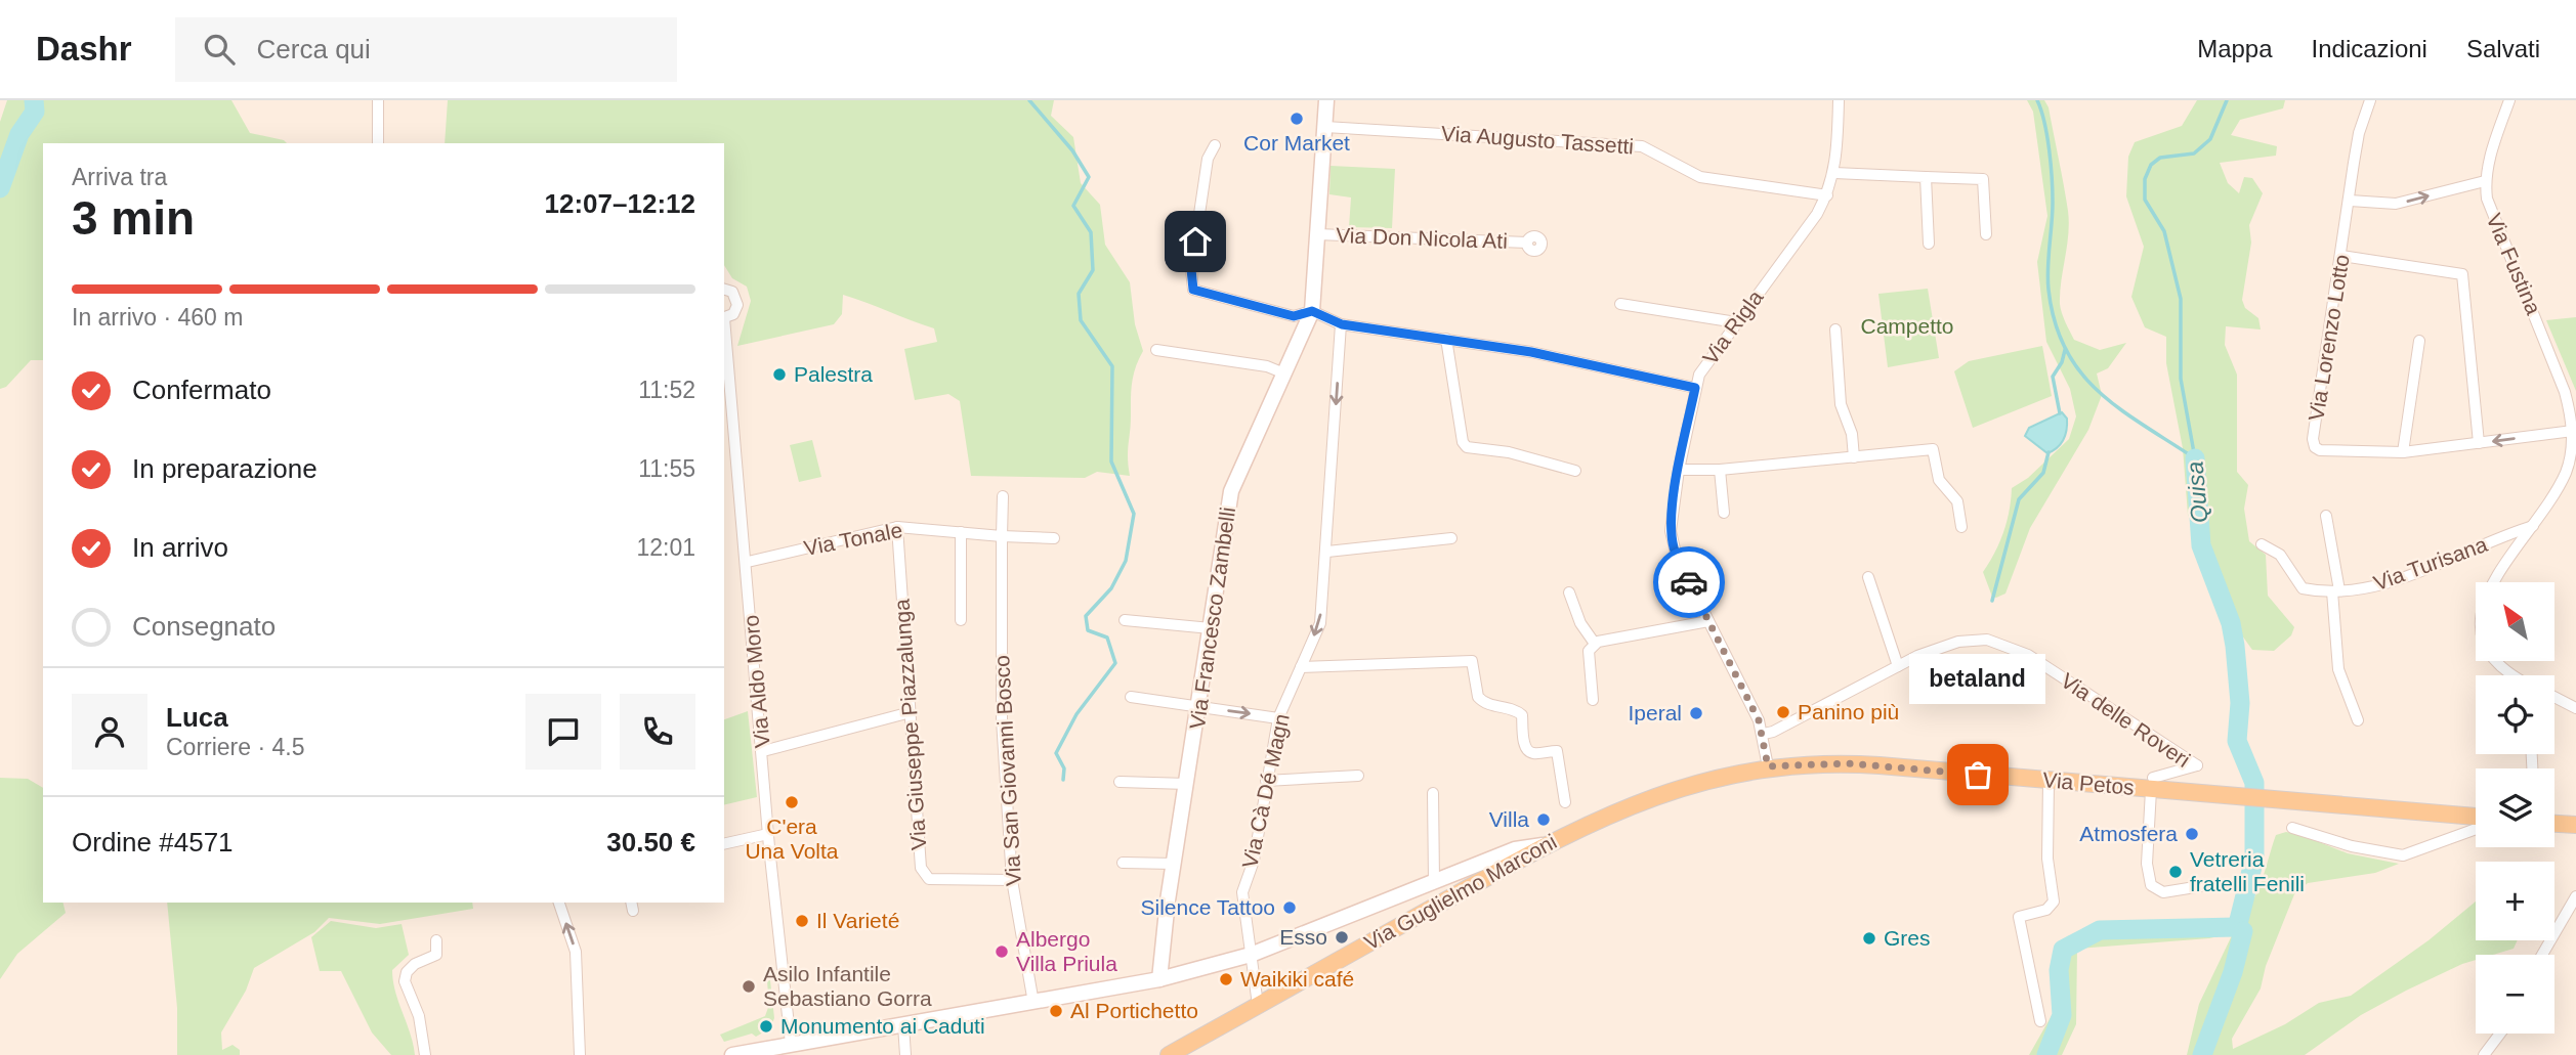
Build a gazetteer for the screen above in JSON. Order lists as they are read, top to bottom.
{
  "streets": {
    "main road": ["Via Francesco Zambelli", "Via Petos", "Via Guglielmo Marconi"],
    "street": [
      "Via Augusto Tassetti",
      "Via Don Nicola Ati",
      "Via Fustina",
      "Via Rigla",
      "Via Lorenzo Lotto",
      "Via Tonale",
      "Via Turisana",
      "Via Aldo Moro",
      "Via delle Roveri",
      "Via Giuseppe Piazzalunga",
      "Via San Giovanni Bosco",
      "Via Cà Dé Magn"
    ]
  },
  "crossings": [
    ["Via Augusto Tassetti", "Via Rigla"],
    ["Via Augusto Tassetti", "Via Francesco Zambelli"],
    ["Via Don Nicola Ati", "Via Francesco Zambelli"],
    ["Via Fustina", "Via Lorenzo Lotto"],
    ["Via Rigla", "Via delle Roveri"],
    ["Via Rigla", "Via Petos"],
    ["Via Rigla", "Via Guglielmo Marconi"],
    ["Via Tonale", "Via Aldo Moro"],
    ["Via Tonale", "Via Giuseppe Piazzalunga"],
    ["Via Tonale", "Via San Giovanni Bosco"],
    ["Via delle Roveri", "Via Petos"],
    ["Via Giuseppe Piazzalunga", "Via San Giovanni Bosco"],
    ["Via Petos", "Via Guglielmo Marconi"],
    ["Via Cà Dé Magn", "Via Guglielmo Marconi"]
  ],
  "one_way": ["Via Cà Dé Magn"],
  "water": ["Quisa"],
  "parks": ["Campetto"],
  "places": [
    "Cor Market",
    "Palestra",
    "Panino più",
    "Iperal",
    "betaland",
    "C'era Una Volta",
    "Villa",
    "Atmosfera",
    "Vetreria fratelli Fenili",
    "Silence Tattoo",
    "Il Varieté",
    "Esso",
    "Gres",
    "Albergo Villa Priula",
    "Waikiki café",
    "Asilo Infantile Sebastiano Gorra",
    "Al Portichetto",
    "Monumento ai Caduti"
  ],
  "north": "top left",
  "page": {
    "header": "Dashr",
    "search": "Cerca qui",
    "nav": ["Mappa", "Indicazioni", "Salvati"],
    "heading": ["3 min", "Arriva tra", "12:07–12:12"],
    "panel": [
      "Luca",
      "Corriere · 4.5",
      "Ordine #4571",
      "30.50 €"
    ],
    "bar": "In arrivo · 460 m",
    "list": [
      ["Confermato", "11:52"],
      ["In preparazione", "11:55"],
      ["In arrivo", "12:01"],
      "Consegnato"
    ],
    "map_buttons": ["+", "−"],
    "bubble": "betaland"
  }
}
